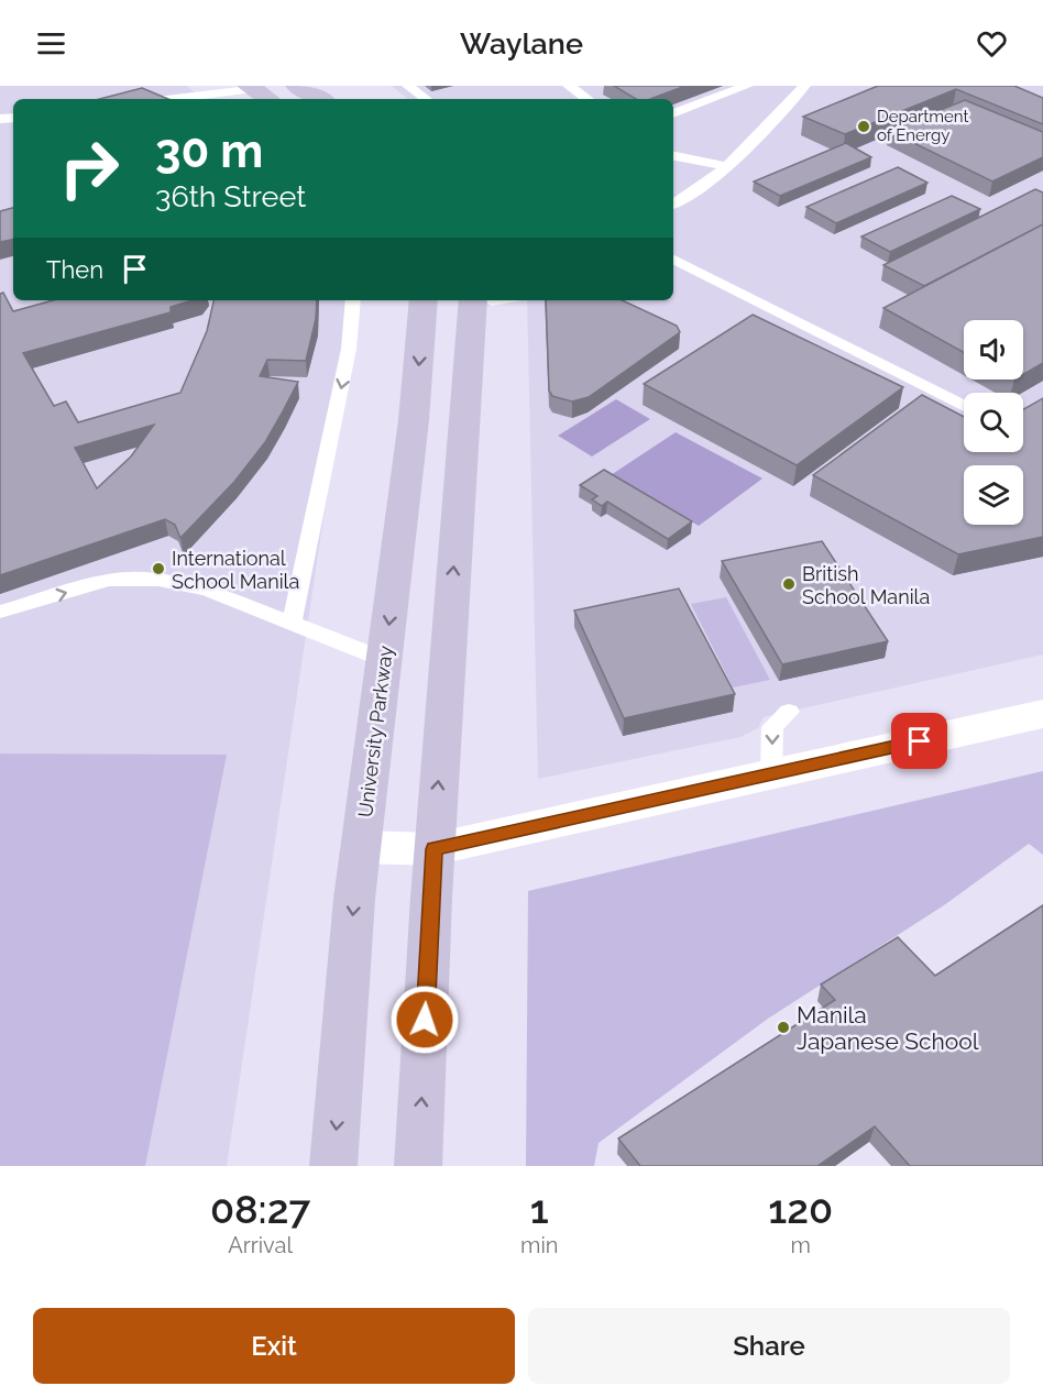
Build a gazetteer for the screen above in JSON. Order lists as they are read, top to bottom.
{
  "streets": {
    "main road": ["University Parkway"]
  },
  "places": [
    "Department of Energy",
    "International School Manila",
    "British School Manila",
    "Manila Japanese School"
  ],
  "page": {
    "header": "Waylane",
    "turn": ["30 m", "36th Street"],
    "then": "Then",
    "eta": [
      "08:27",
      "Arrival",
      "1",
      "min",
      "120",
      "m"
    ],
    "buttons": ["Exit", "Share"]
  }
}
